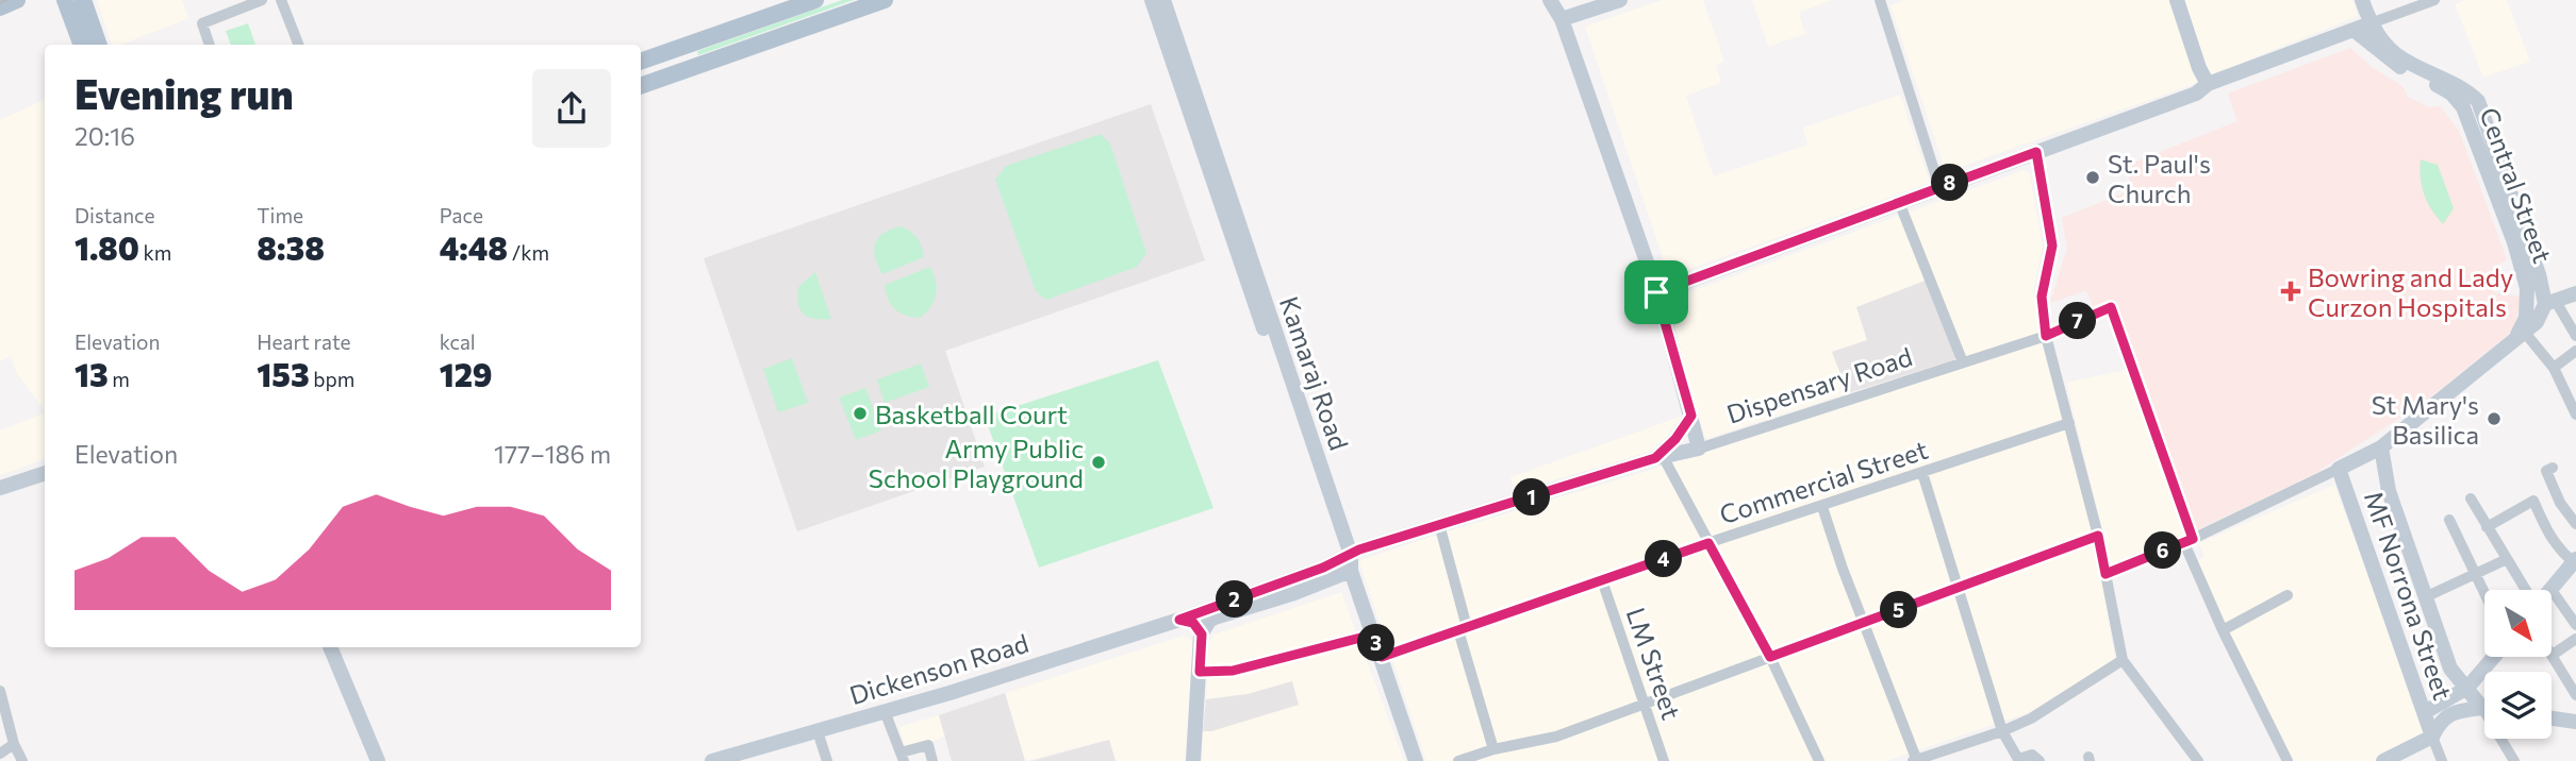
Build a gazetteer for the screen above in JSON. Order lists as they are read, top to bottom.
{
  "streets": {
    "street": [
      "Central Street",
      "Kamaraj Road",
      "Dispensary Road",
      "Commercial Street",
      "MF Norrona Street",
      "LM Street",
      "Dickenson Road"
    ]
  },
  "crossings": [
    ["Kamaraj Road", "Dispensary Road"],
    ["Kamaraj Road", "Commercial Street"],
    ["Kamaraj Road", "Dickenson Road"],
    ["Dispensary Road", "Dickenson Road"],
    ["Commercial Street", "LM Street"]
  ],
  "places": {
    "other": [
      "St. Paul's Church",
      "Basketball Court",
      "St Mary's Basilica",
      "Army Public School Playground"
    ],
    "health": ["Bowring and Lady Curzon Hospitals"]
  },
  "north": "bottom right",
  "page": {
    "heading": ["Evening run", "20:16"],
    "pins": [
      "8",
      "7",
      "1",
      "6",
      "4",
      "2",
      "5",
      "3"
    ],
    "stats": [
      ["Distance", "1.80 km"],
      ["Time", "8:38"],
      ["Pace", "4:48 /km"],
      ["Elevation", "13 m"],
      ["Heart rate", "153 bpm"],
      ["kcal", "129"]
    ],
    "chart": ["Elevation", "177–186 m"]
  }
}
